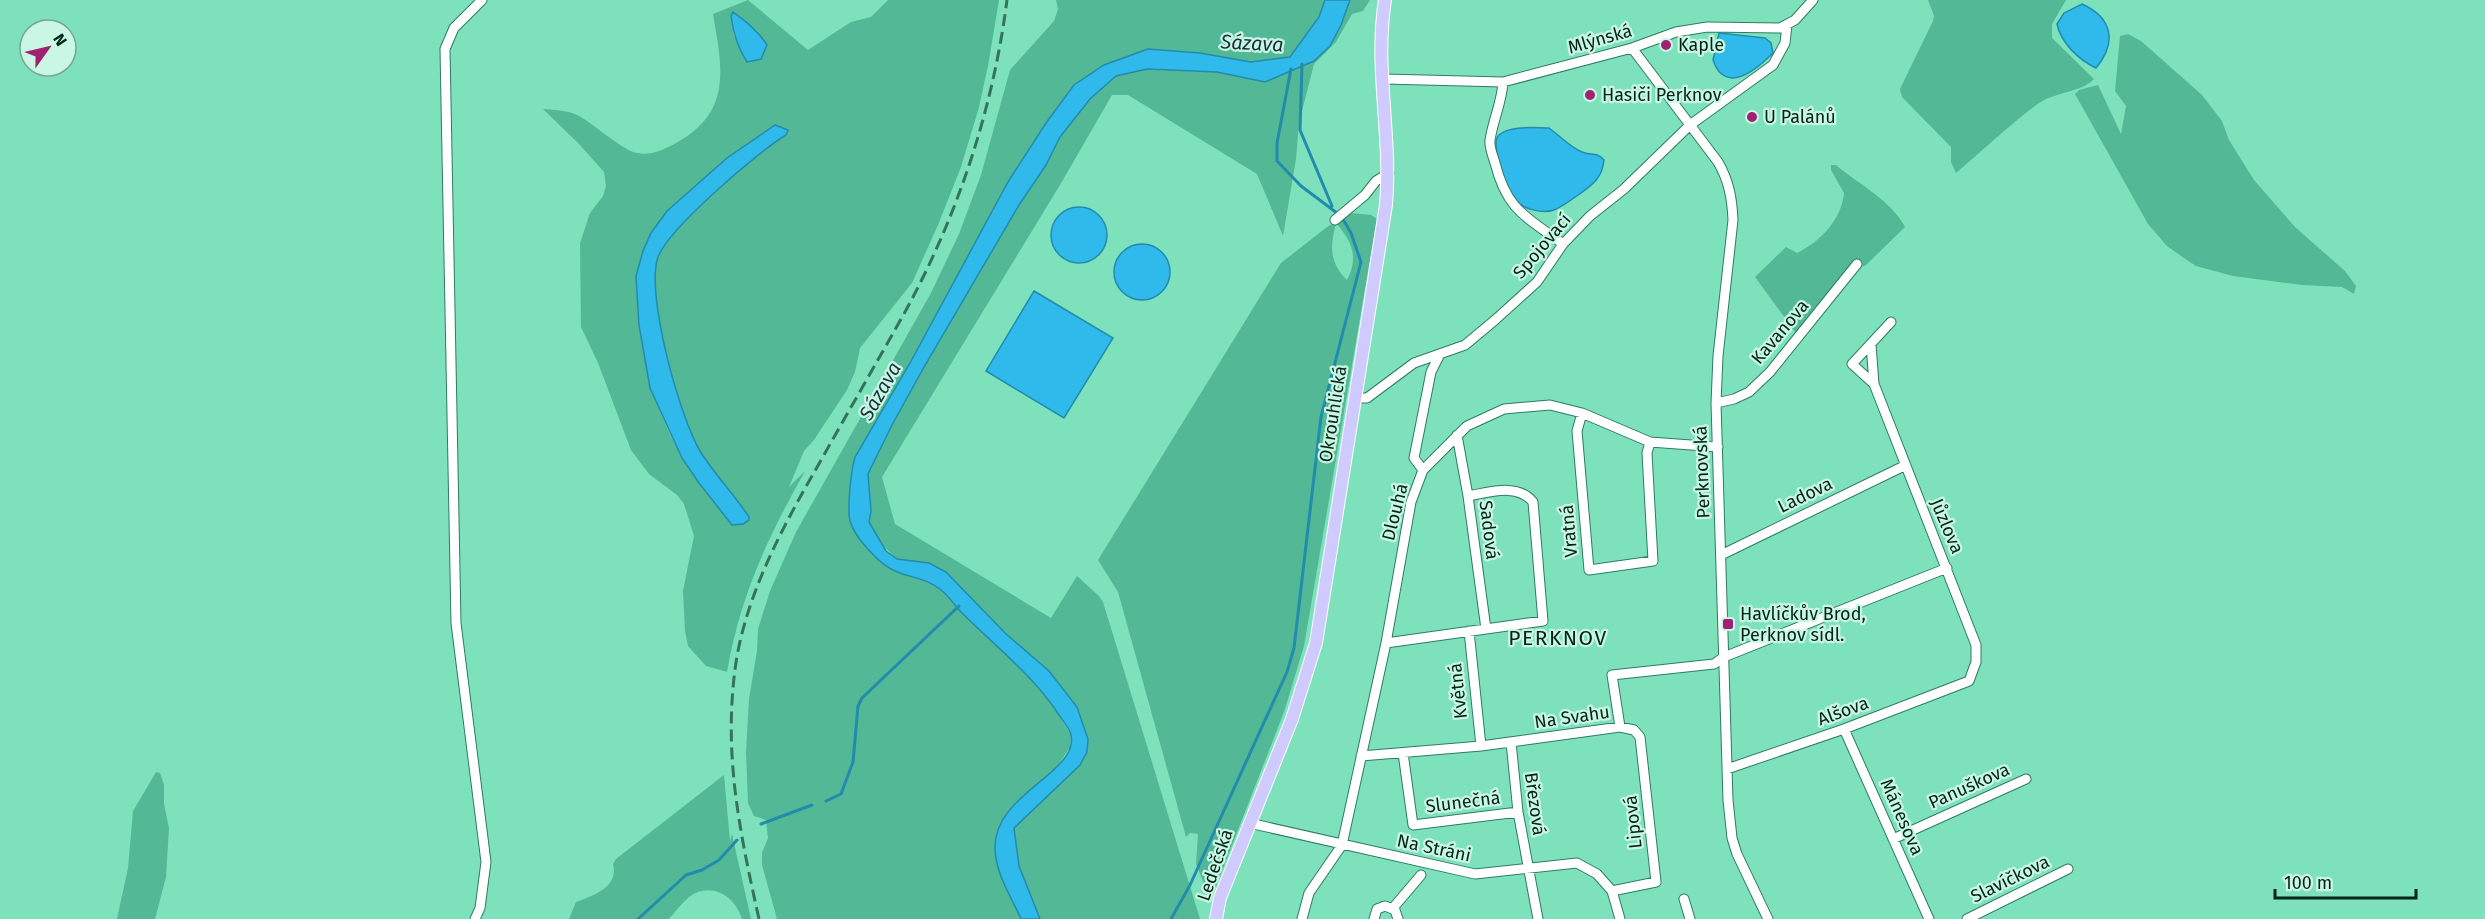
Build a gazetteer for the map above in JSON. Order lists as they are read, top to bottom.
{
  "streets": {
    "main road": ["Okrouhlická", "Ledečská"],
    "street": [
      "Mlýnská",
      "Spojovací",
      "Kavanova",
      "Perknovská",
      "Ladova",
      "Dlouhá",
      "Jůzlova",
      "Sadová",
      "Vratná",
      "Květná",
      "Alšova",
      "Na Svahu",
      "Panuškova",
      "Slunečná",
      "Březová",
      "Mánesova",
      "Lipová",
      "Na Stráni",
      "Slavíčkova"
    ]
  },
  "crossings": [
    ["Mlýnská", "Spojovací"],
    ["Mlýnská", "Okrouhlická"],
    ["Mlýnská", "Perknovská"],
    ["Spojovací", "Okrouhlická"],
    ["Spojovací", "Perknovská"],
    ["Kavanova", "Perknovská"],
    ["Okrouhlická", "Na Stráni"],
    ["Okrouhlická", "Ledečská"],
    ["Perknovská", "Ladova"],
    ["Perknovská", "Dlouhá"],
    ["Perknovská", "Alšova"],
    ["Perknovská", "Na Svahu"],
    ["Ladova", "Jůzlova"],
    ["Dlouhá", "Sadová"],
    ["Dlouhá", "Vratná"],
    ["Dlouhá", "Na Svahu"],
    ["Dlouhá", "Na Stráni"],
    ["Jůzlova", "Alšova"],
    ["Květná", "Na Svahu"],
    ["Alšova", "Mánesova"],
    ["Na Svahu", "Slunečná"],
    ["Na Svahu", "Březová"],
    ["Na Svahu", "Lipová"],
    ["Panuškova", "Mánesova"],
    ["Slunečná", "Březová"],
    ["Březová", "Na Stráni"],
    ["Lipová", "Na Stráni"],
    ["Na Stráni", "Ledečská"]
  ],
  "districts": ["PERKNOV"],
  "water": ["Sázava"],
  "places": {
    "other": ["Kaple", "Hasiči Perknov", "U Palánů"],
    "transit": ["Havlíčkův Brod, Perknov sídl."]
  },
  "scale_bar": "100 m",
  "north": "top right"
}
